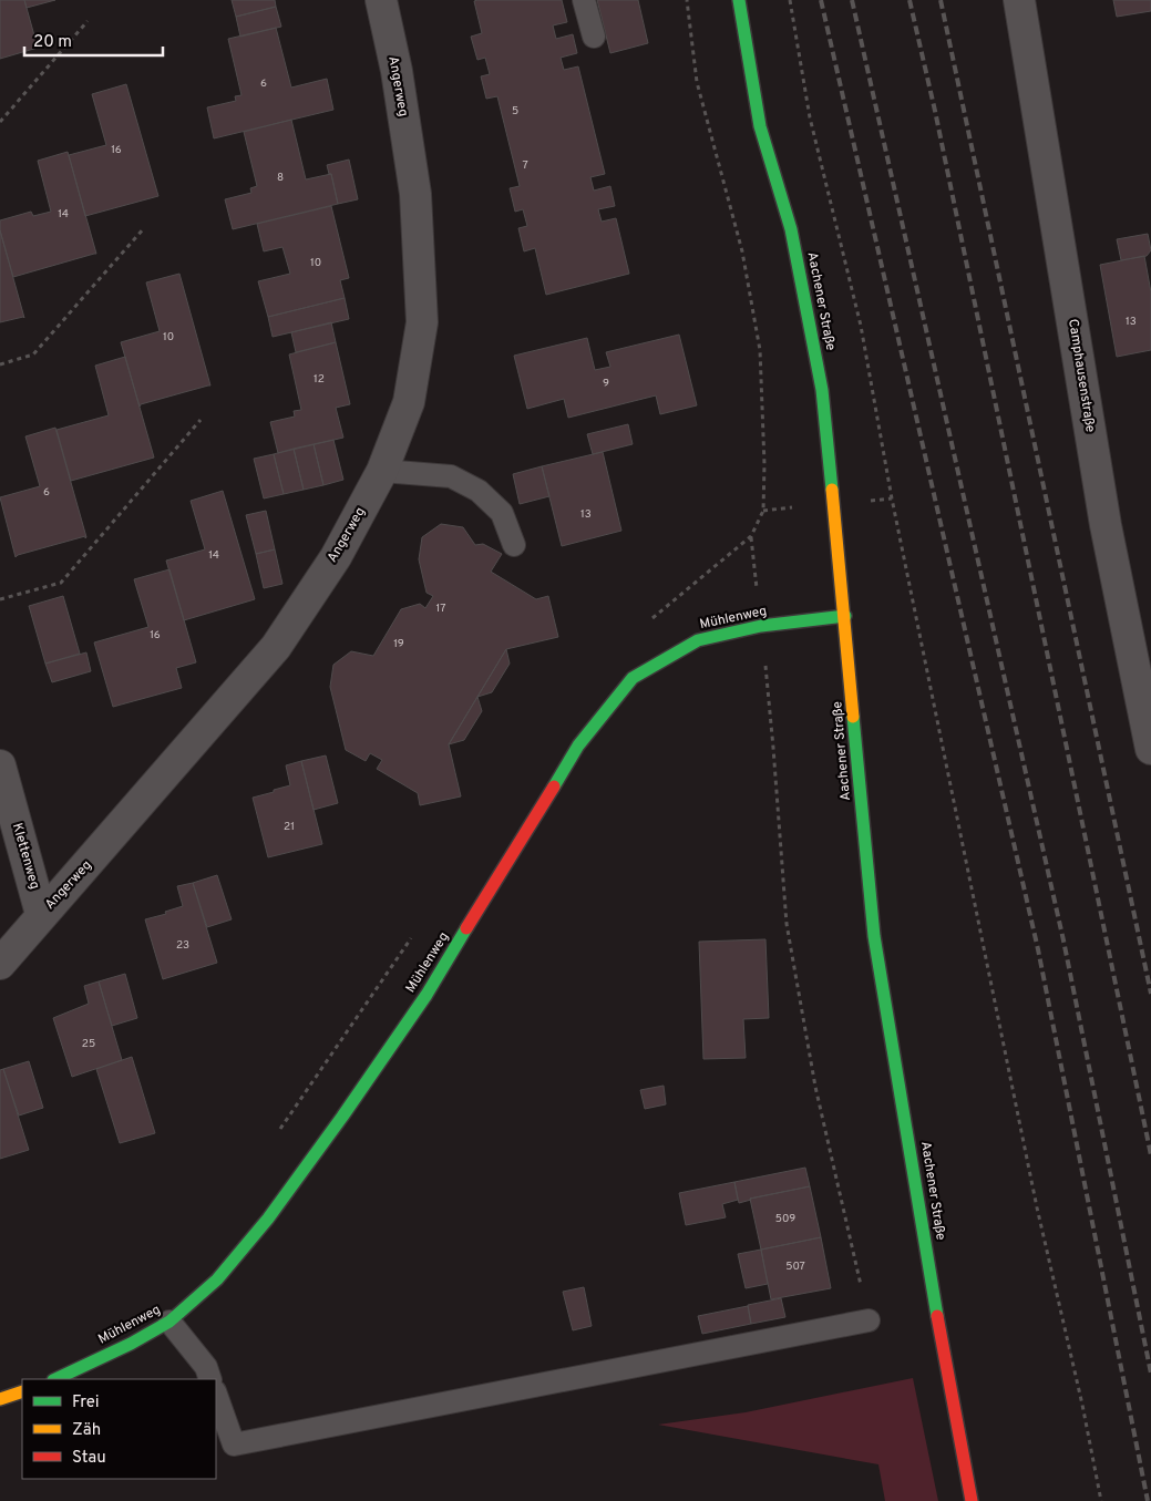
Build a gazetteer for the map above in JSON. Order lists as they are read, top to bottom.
{
  "streets": {
    "main road": ["Aachener Straße", "Mühlenweg"],
    "street": ["Angerweg", "Camphausenstraße", "Klettenweg"]
  },
  "crossings": [
    ["Angerweg", "Klettenweg"],
    ["Aachener Straße", "Mühlenweg"]
  ],
  "house_numbers": [
    "6",
    "5",
    "16",
    "7",
    "8",
    "14",
    "10",
    "13",
    "10",
    "12",
    "9",
    "6",
    "13",
    "14",
    "17",
    "16",
    "19",
    "21",
    "23",
    "25",
    "509",
    "507"
  ],
  "legend": ["Frei", "Zäh", "Stau"],
  "scale_bar": "20 m"
}
